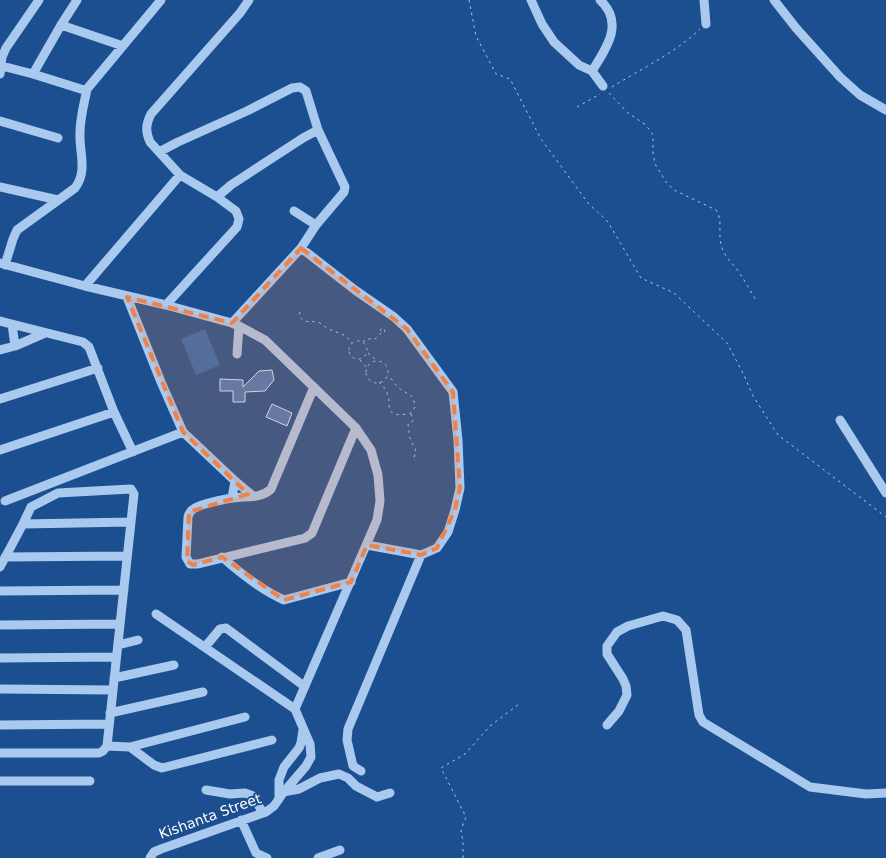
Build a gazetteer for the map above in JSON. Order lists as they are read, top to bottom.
{
  "streets": {
    "street": ["Kishanta Street"]
  }
}
